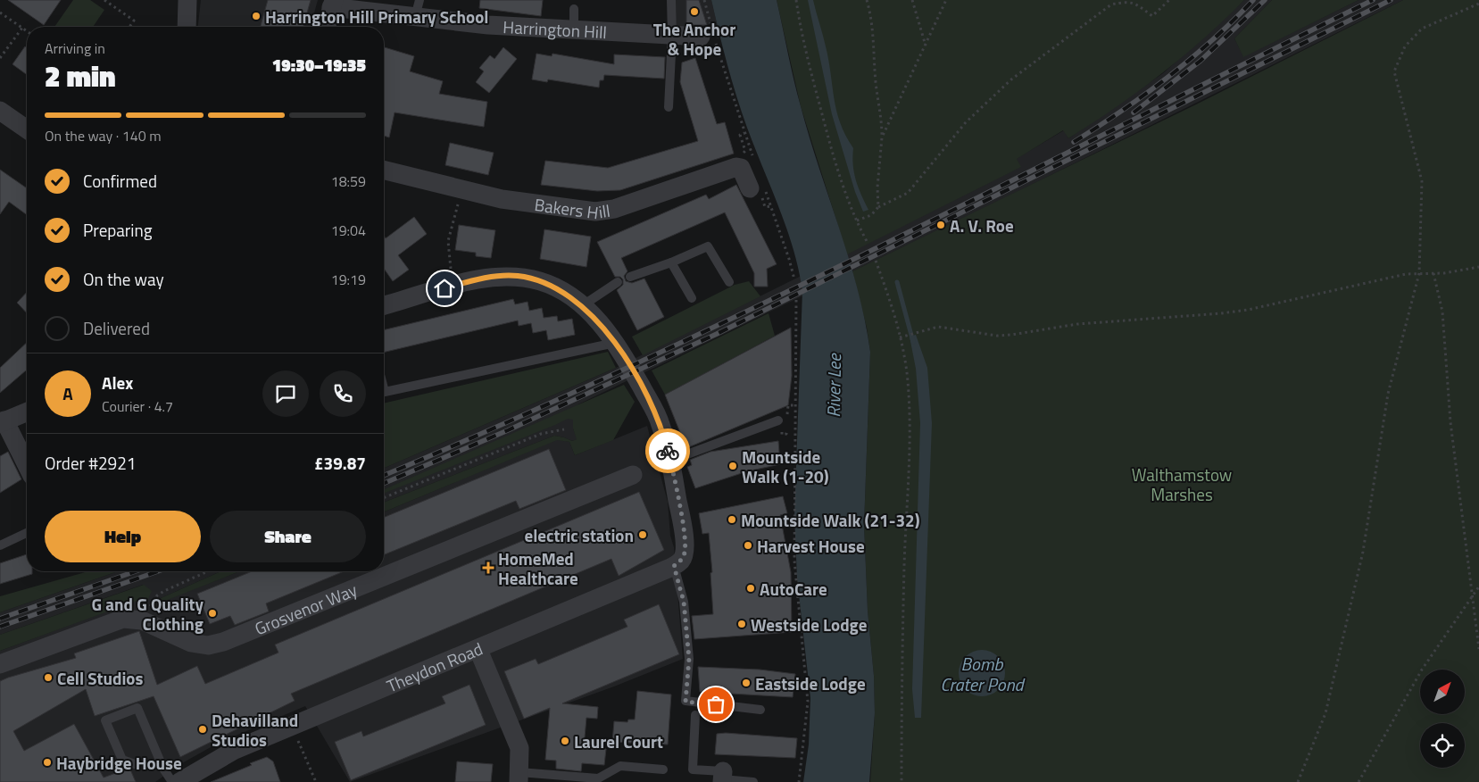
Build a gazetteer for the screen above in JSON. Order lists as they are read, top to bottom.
{
  "streets": {
    "street": [
      "Harrington Hill",
      "Bakers Hill",
      "Grosvenor Way",
      "Theydon Road"
    ]
  },
  "water": ["River Lee", "Bomb Crater Pond"],
  "parks": ["Walthamstow Marshes"],
  "places": {
    "other": [
      "The Anchor & Hope",
      "Harrington Hill Primary School",
      "A. V. Roe",
      "Mountside Walk (1-20)",
      "Mountside Walk (21-32)",
      "electric station",
      "Harvest House",
      "AutoCare",
      "G and G Quality Clothing",
      "Westside Lodge",
      "Cell Studios",
      "Eastside Lodge",
      "Dehavilland Studios",
      "Laurel Court",
      "Haybridge House"
    ],
    "health": ["HomeMed Healthcare"]
  },
  "north": "top right",
  "page": {
    "heading": ["2 min", "Arriving in", "19:30–19:35"],
    "panel": [
      "Alex",
      "Courier · 4.7",
      "Order #2921",
      "£39.87"
    ],
    "bar": "On the way · 140 m",
    "list": [
      ["Confirmed", "18:59"],
      ["Preparing", "19:04"],
      ["On the way", "19:19"],
      "Delivered"
    ],
    "round": "A",
    "buttons": ["Help", "Share"]
  }
}
